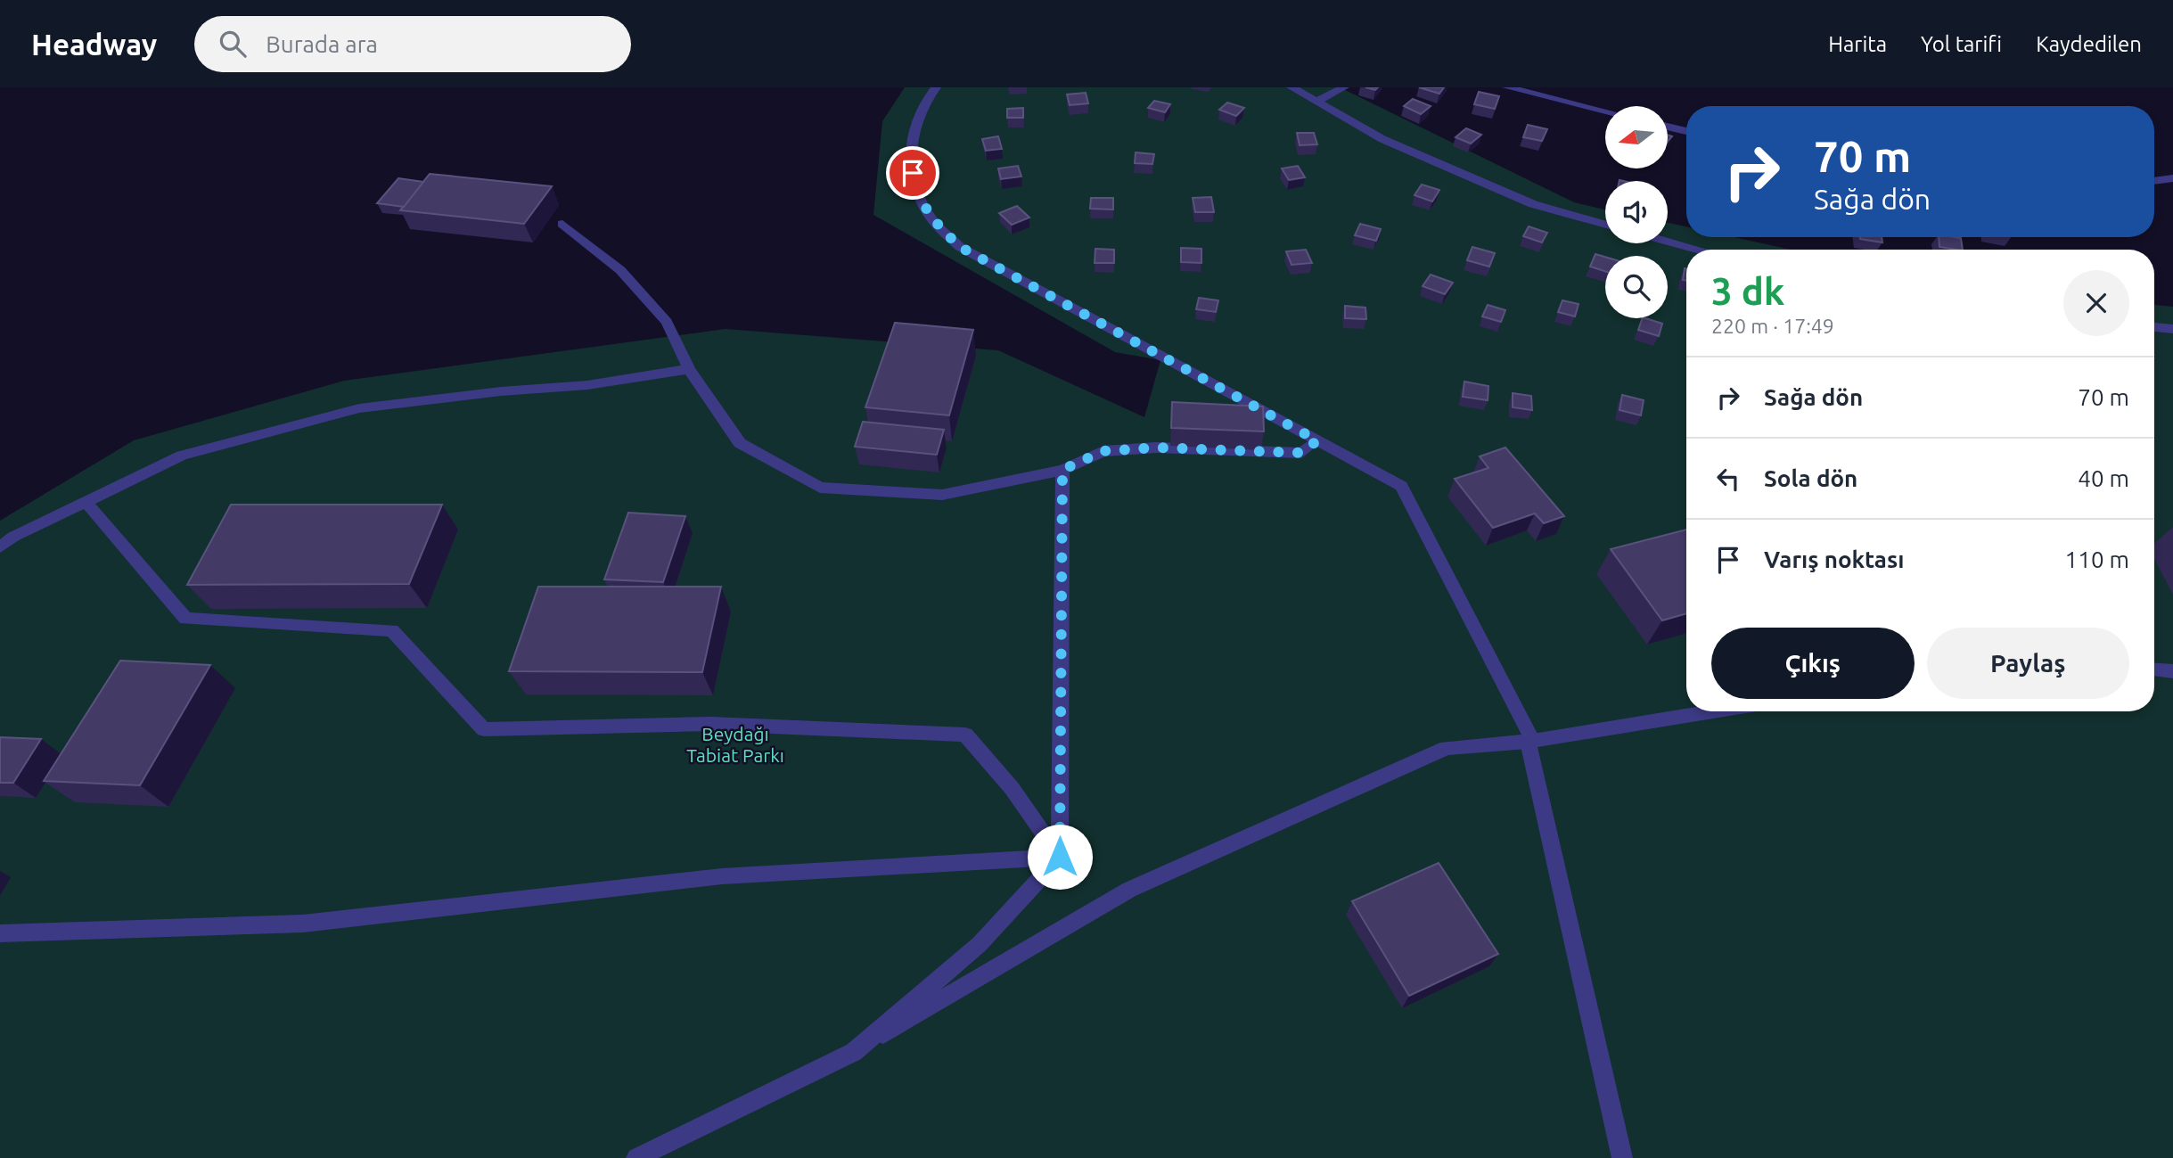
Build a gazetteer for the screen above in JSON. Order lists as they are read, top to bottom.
{
  "parks": ["Beydağı Tabiat Parkı"],
  "north": "left",
  "page": {
    "header": "Headway",
    "search": "Burada ara",
    "nav": ["Harita", "Yol tarifi", "Kaydedilen"],
    "turn": ["70 m", "Sağa dön"],
    "heading": ["3 dk", "220 m · 17:49"],
    "list": [
      {
        "name": "Sağa dön",
        "value": "70 m"
      },
      {
        "name": "Sola dön",
        "value": "40 m"
      },
      {
        "name": "Varış noktası",
        "value": "110 m"
      }
    ],
    "buttons": ["Çıkış", "Paylaş"]
  }
}
